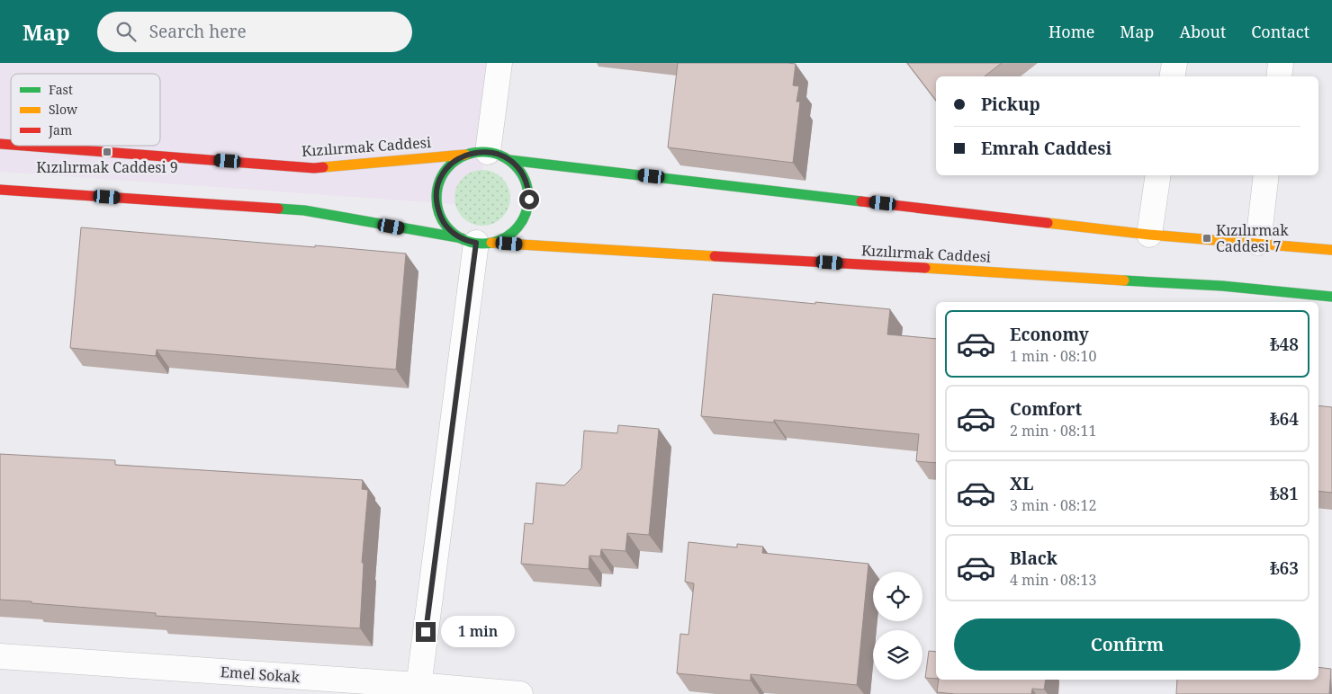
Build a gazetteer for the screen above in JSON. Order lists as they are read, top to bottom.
{
  "streets": {
    "main road": ["Kızılırmak Caddesi"],
    "street": ["Emel Sokak"]
  },
  "places": {
    "transit": ["Kızılırmak Caddesi 9", "Kızılırmak Caddesi 7"]
  },
  "legend": ["Fast", "Slow", "Jam"],
  "page": {
    "header": "Map",
    "search": "Search here",
    "nav": [
      "Home",
      "Map",
      "About",
      "Contact"
    ],
    "banner": ["Pickup", "Emrah Caddesi"],
    "list": [
      {
        "name": "Economy",
        "note": "1 min · 08:10",
        "value": "₺48"
      },
      {
        "name": "Comfort",
        "note": "2 min · 08:11",
        "value": "₺64"
      },
      {
        "name": "XL",
        "note": "3 min · 08:12",
        "value": "₺81"
      },
      {
        "name": "Black",
        "note": "4 min · 08:13",
        "value": "₺63"
      }
    ],
    "buttons": "Confirm",
    "bubble": "1 min"
  }
}
